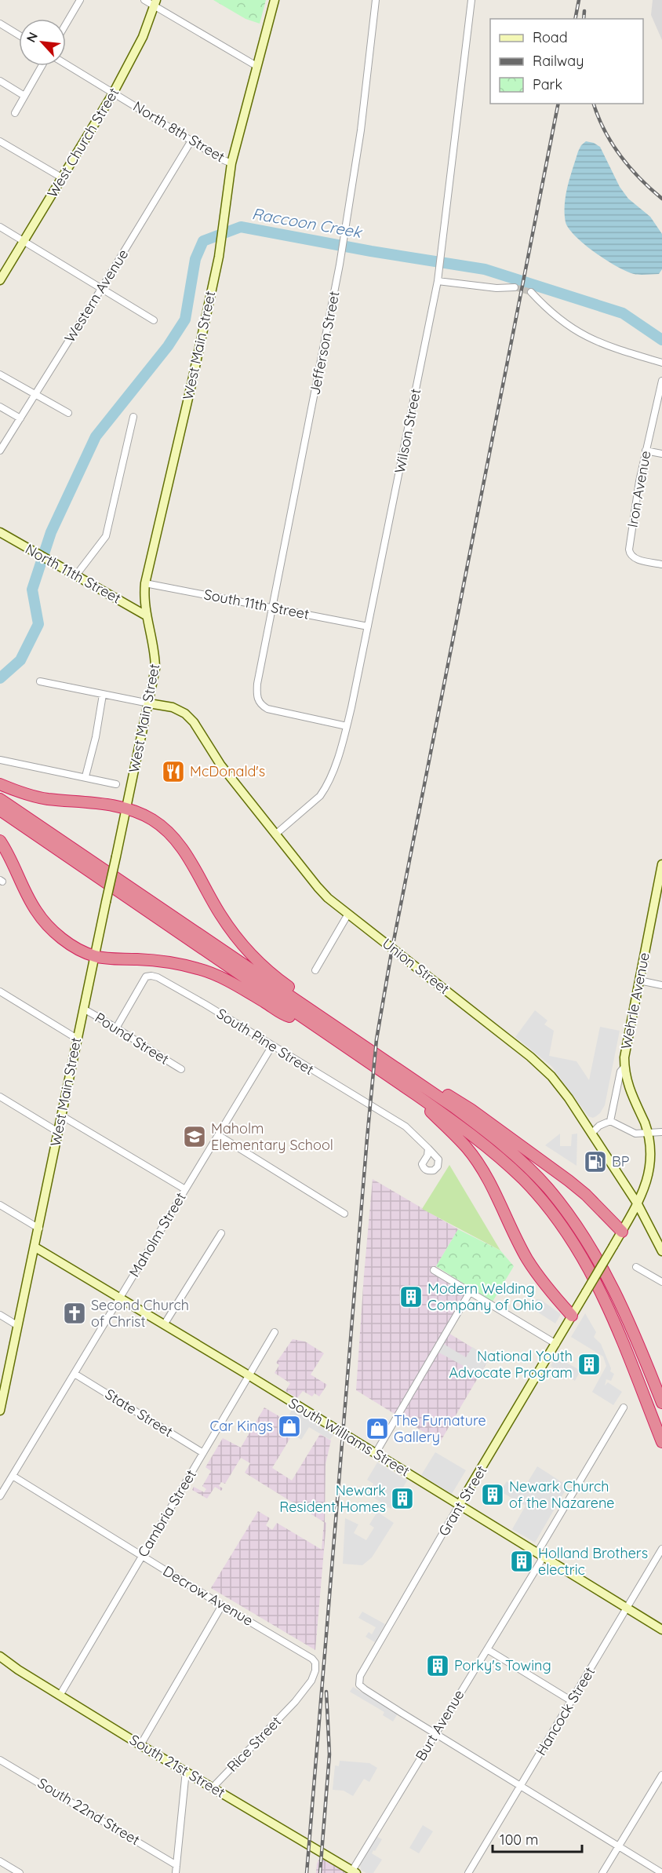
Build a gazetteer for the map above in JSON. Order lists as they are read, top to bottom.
{
  "streets": {
    "street": [
      "North 8th Street",
      "West Church Street",
      "Western Avenue",
      "Jefferson Street",
      "West Main Street",
      "Wilson Street",
      "Iron Avenue",
      "North 11th Street",
      "South 11th Street",
      "Union Street",
      "Wehrle Avenue",
      "Pound Street",
      "South Pine Street",
      "Maholm Street",
      "State Street",
      "South Williams Street",
      "Grant Street",
      "Cambria Street",
      "Decrow Avenue",
      "Hancock Street",
      "Burt Avenue",
      "Rice Street",
      "South 21st Street",
      "South 22nd Street"
    ]
  },
  "crossings": [
    ["North 8th Street", "West Church Street"],
    ["North 8th Street", "Western Avenue"],
    ["North 8th Street", "West Main Street"],
    ["Jefferson Street", "Wilson Street"],
    ["Jefferson Street", "South 11th Street"],
    ["West Main Street", "North 11th Street"],
    ["West Main Street", "South 11th Street"],
    ["West Main Street", "Union Street"],
    ["West Main Street", "Pound Street"],
    ["West Main Street", "South Williams Street"],
    ["Wilson Street", "South 11th Street"],
    ["Wilson Street", "Union Street"],
    ["Union Street", "Wehrle Avenue"],
    ["Union Street", "Grant Street"],
    ["Wehrle Avenue", "Grant Street"],
    ["Pound Street", "South Pine Street"],
    ["South Pine Street", "Maholm Street"],
    ["Maholm Street", "State Street"],
    ["Maholm Street", "South Williams Street"],
    ["Maholm Street", "Decrow Avenue"],
    ["State Street", "Cambria Street"],
    ["South Williams Street", "Grant Street"],
    ["South Williams Street", "Cambria Street"],
    ["South Williams Street", "Hancock Street"],
    ["South Williams Street", "Burt Avenue"],
    ["Grant Street", "Burt Avenue"],
    ["Cambria Street", "Decrow Avenue"],
    ["Cambria Street", "South 21st Street"],
    ["Decrow Avenue", "Rice Street"],
    ["Burt Avenue", "South 21st Street"],
    ["Rice Street", "South 21st Street"]
  ],
  "water": ["Raccoon Creek"],
  "places": {
    "restaurant": ["McDonald's"],
    "school or university": ["Maholm Elementary School"],
    "fuel station": ["BP"],
    "building": [
      "Modern Welding Company of Ohio",
      "National Youth Advocate Program",
      "Newark Church of the Nazarene",
      "Newark Resident Homes",
      "Holland Brothers electric",
      "Porky's Towing"
    ],
    "church": ["Second Church of Christ"],
    "shop": ["Car Kings", "The Furnature Gallery"]
  },
  "legend": ["Road", "Railway", "Park"],
  "scale_bar": "100 m",
  "north": "top left"
}
